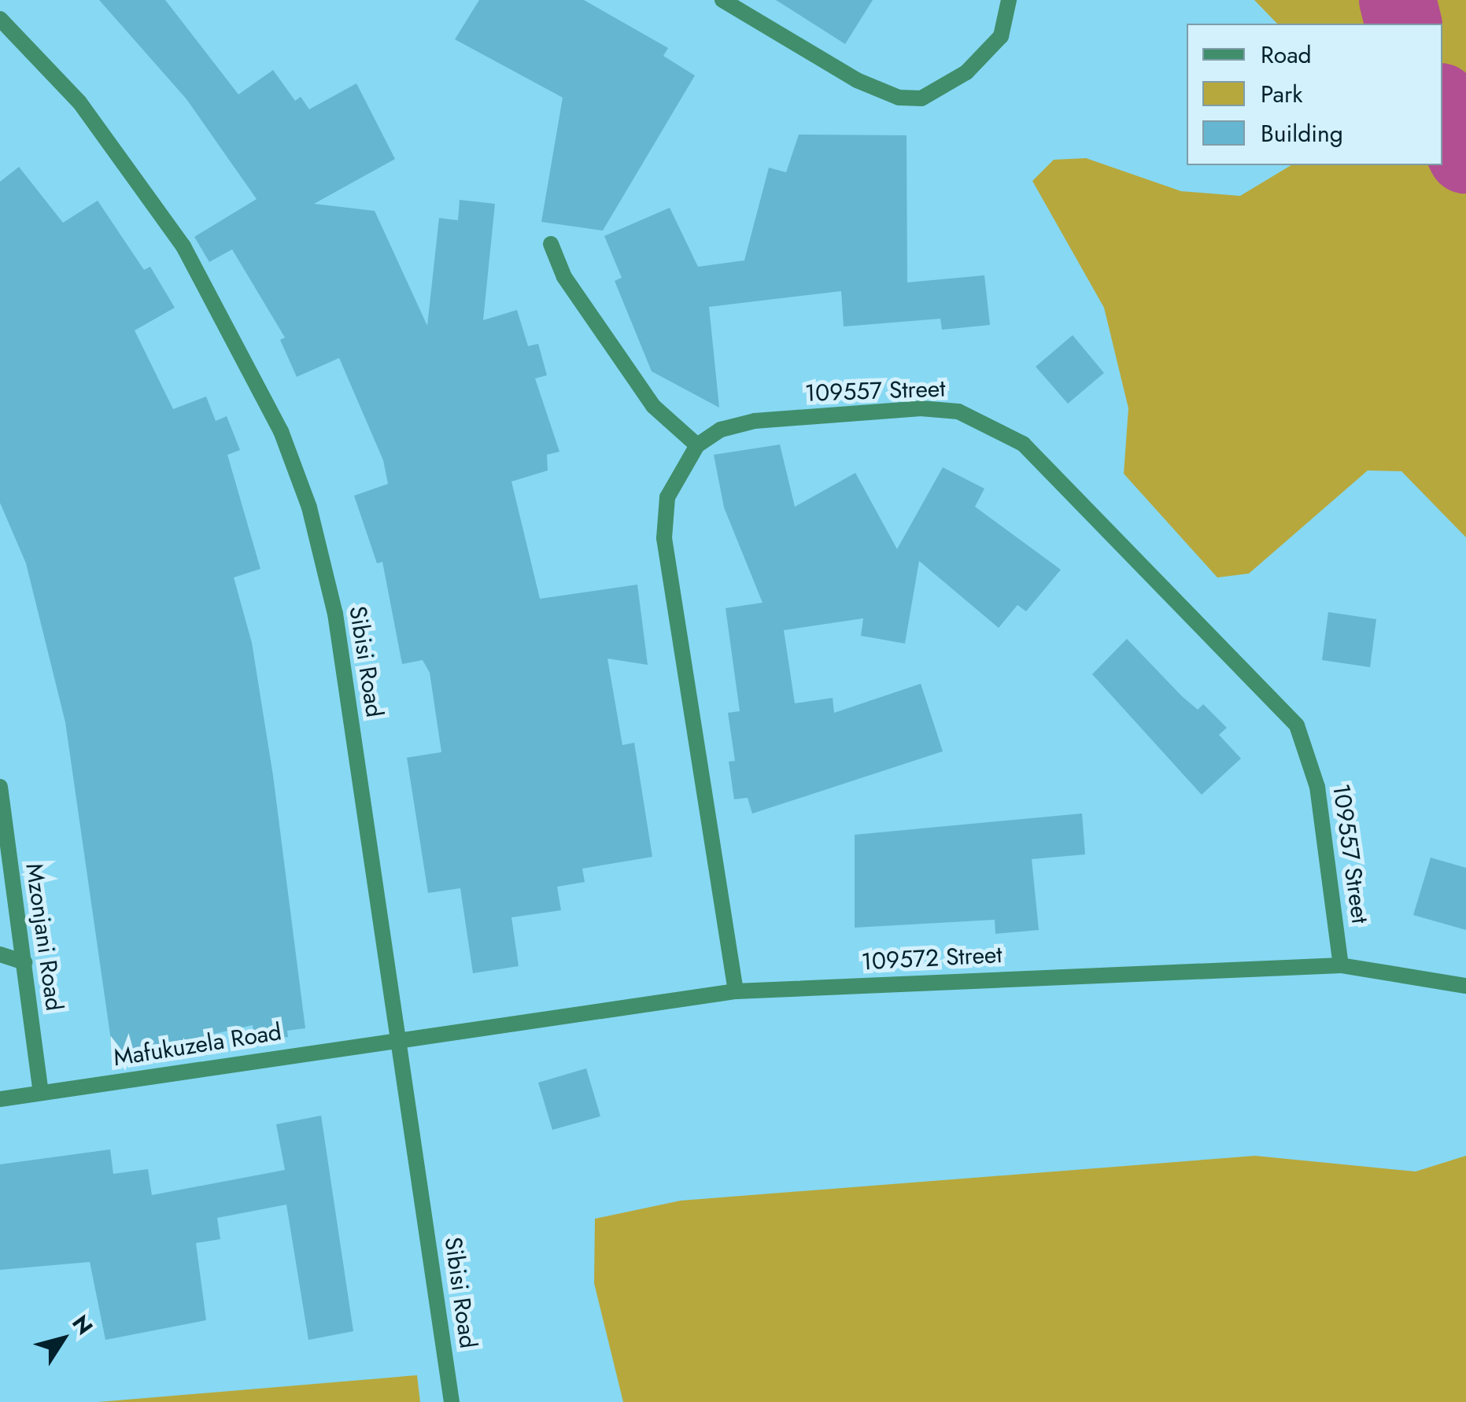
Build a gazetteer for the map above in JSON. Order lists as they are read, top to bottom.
{
  "streets": {
    "street": [
      "109557 Street",
      "Sibisi Road",
      "Mzonjani Road",
      "109572 Street",
      "Mafukuzela Road"
    ]
  },
  "crossings": [
    ["109557 Street", "109572 Street"],
    ["Sibisi Road", "109572 Street"],
    ["Sibisi Road", "Mafukuzela Road"],
    ["Mzonjani Road", "Mafukuzela Road"],
    ["109572 Street", "Mafukuzela Road"]
  ],
  "legend": ["Road", "Park", "Building"],
  "north": "top right"
}
